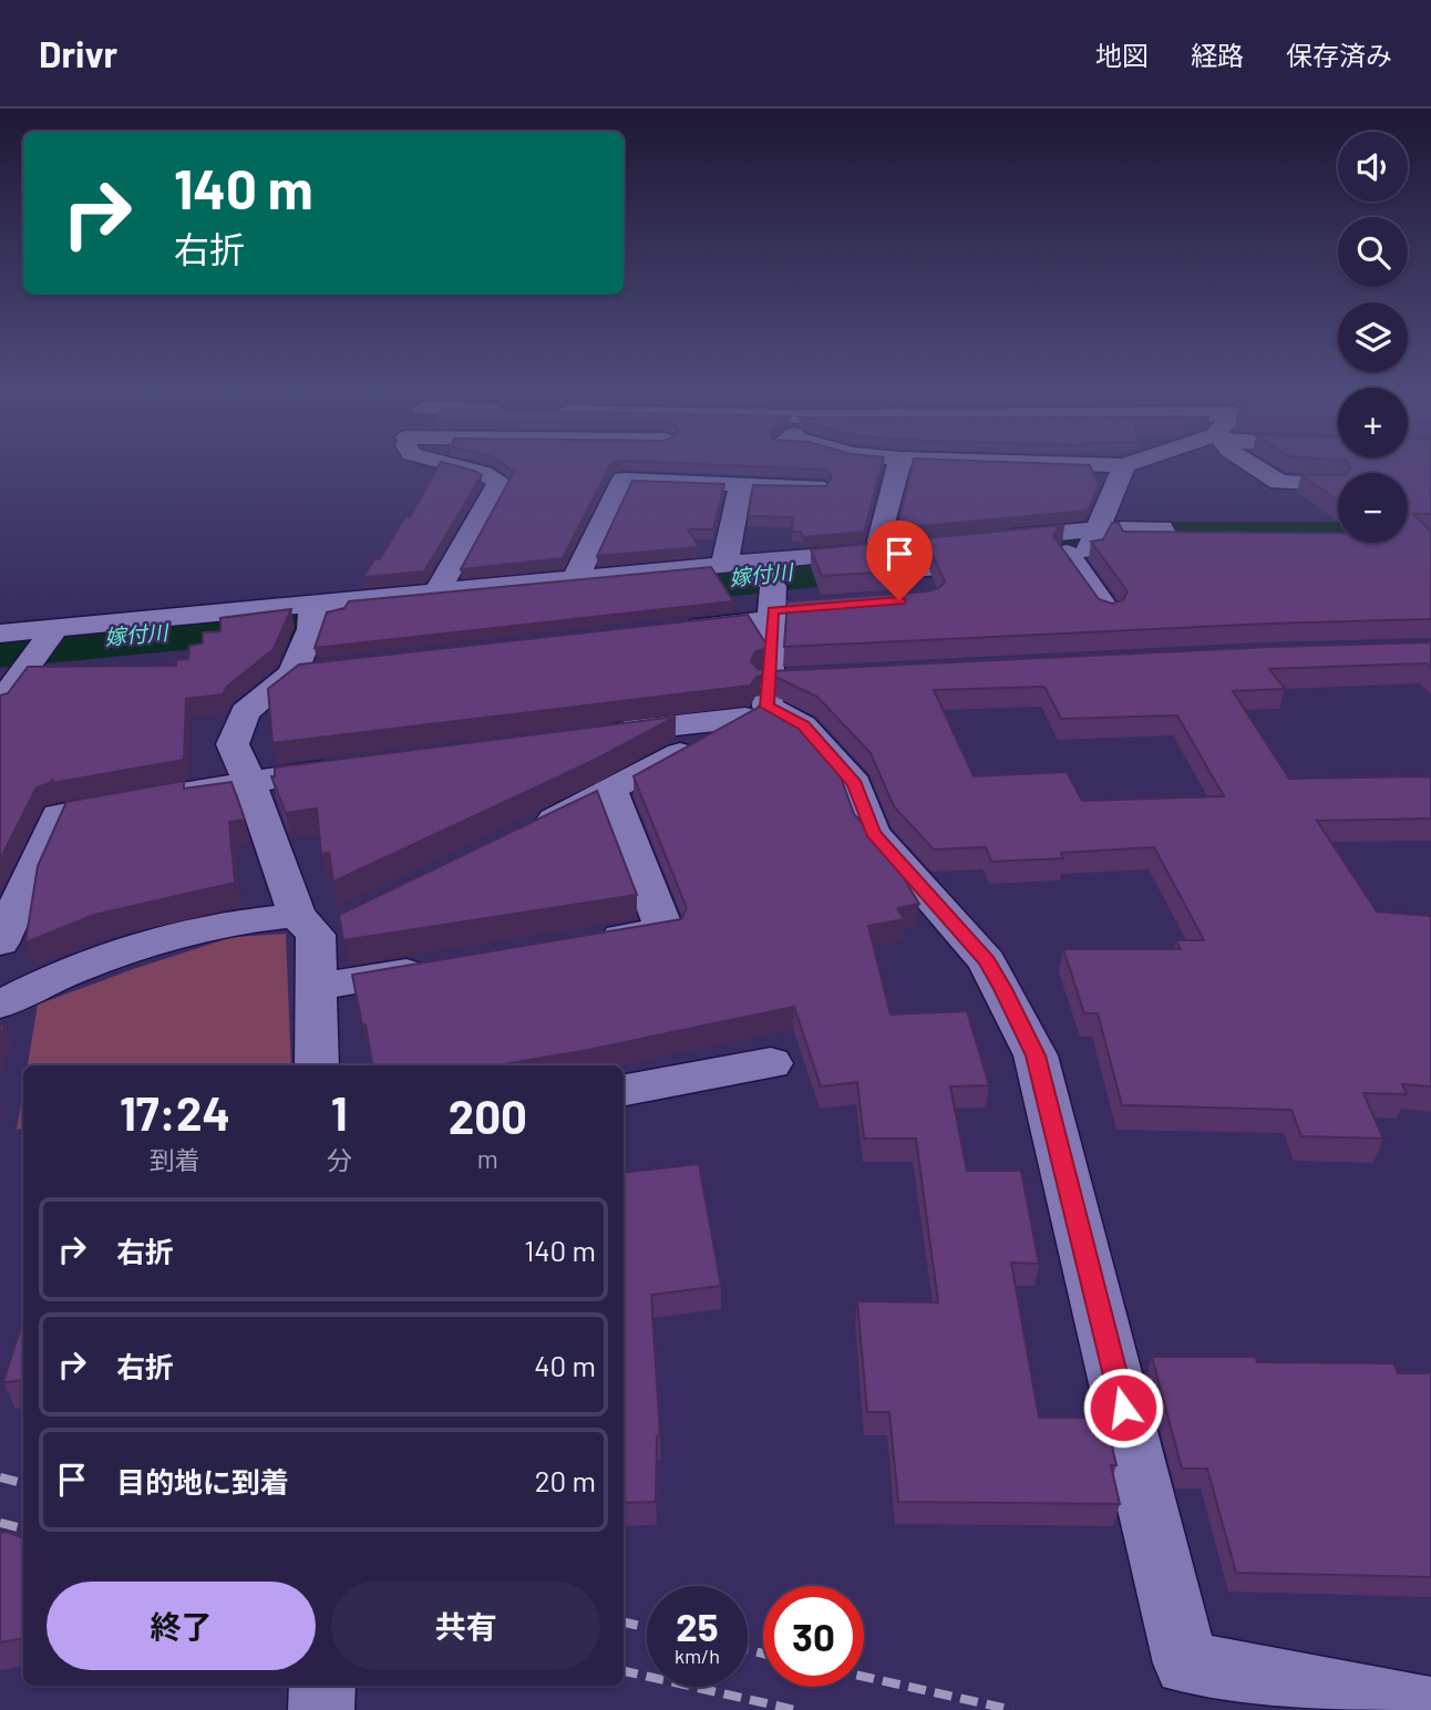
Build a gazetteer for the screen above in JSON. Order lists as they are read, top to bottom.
{
  "water": ["嫁付川"],
  "page": {
    "header": "Drivr",
    "nav": ["地図", "経路", "保存済み"],
    "map_buttons": ["+", "−"],
    "turn": ["140 m", "右折"],
    "eta": [
      "17:24",
      "到着",
      "1",
      "分",
      "200",
      "m"
    ],
    "list": [
      {
        "name": "右折",
        "value": "140 m"
      },
      {
        "name": "右折",
        "value": "40 m"
      },
      {
        "name": "目的地に到着",
        "value": "20 m"
      }
    ],
    "buttons": ["終了", "共有"],
    "speed": "25 km/h",
    "limit": "30"
  }
}
